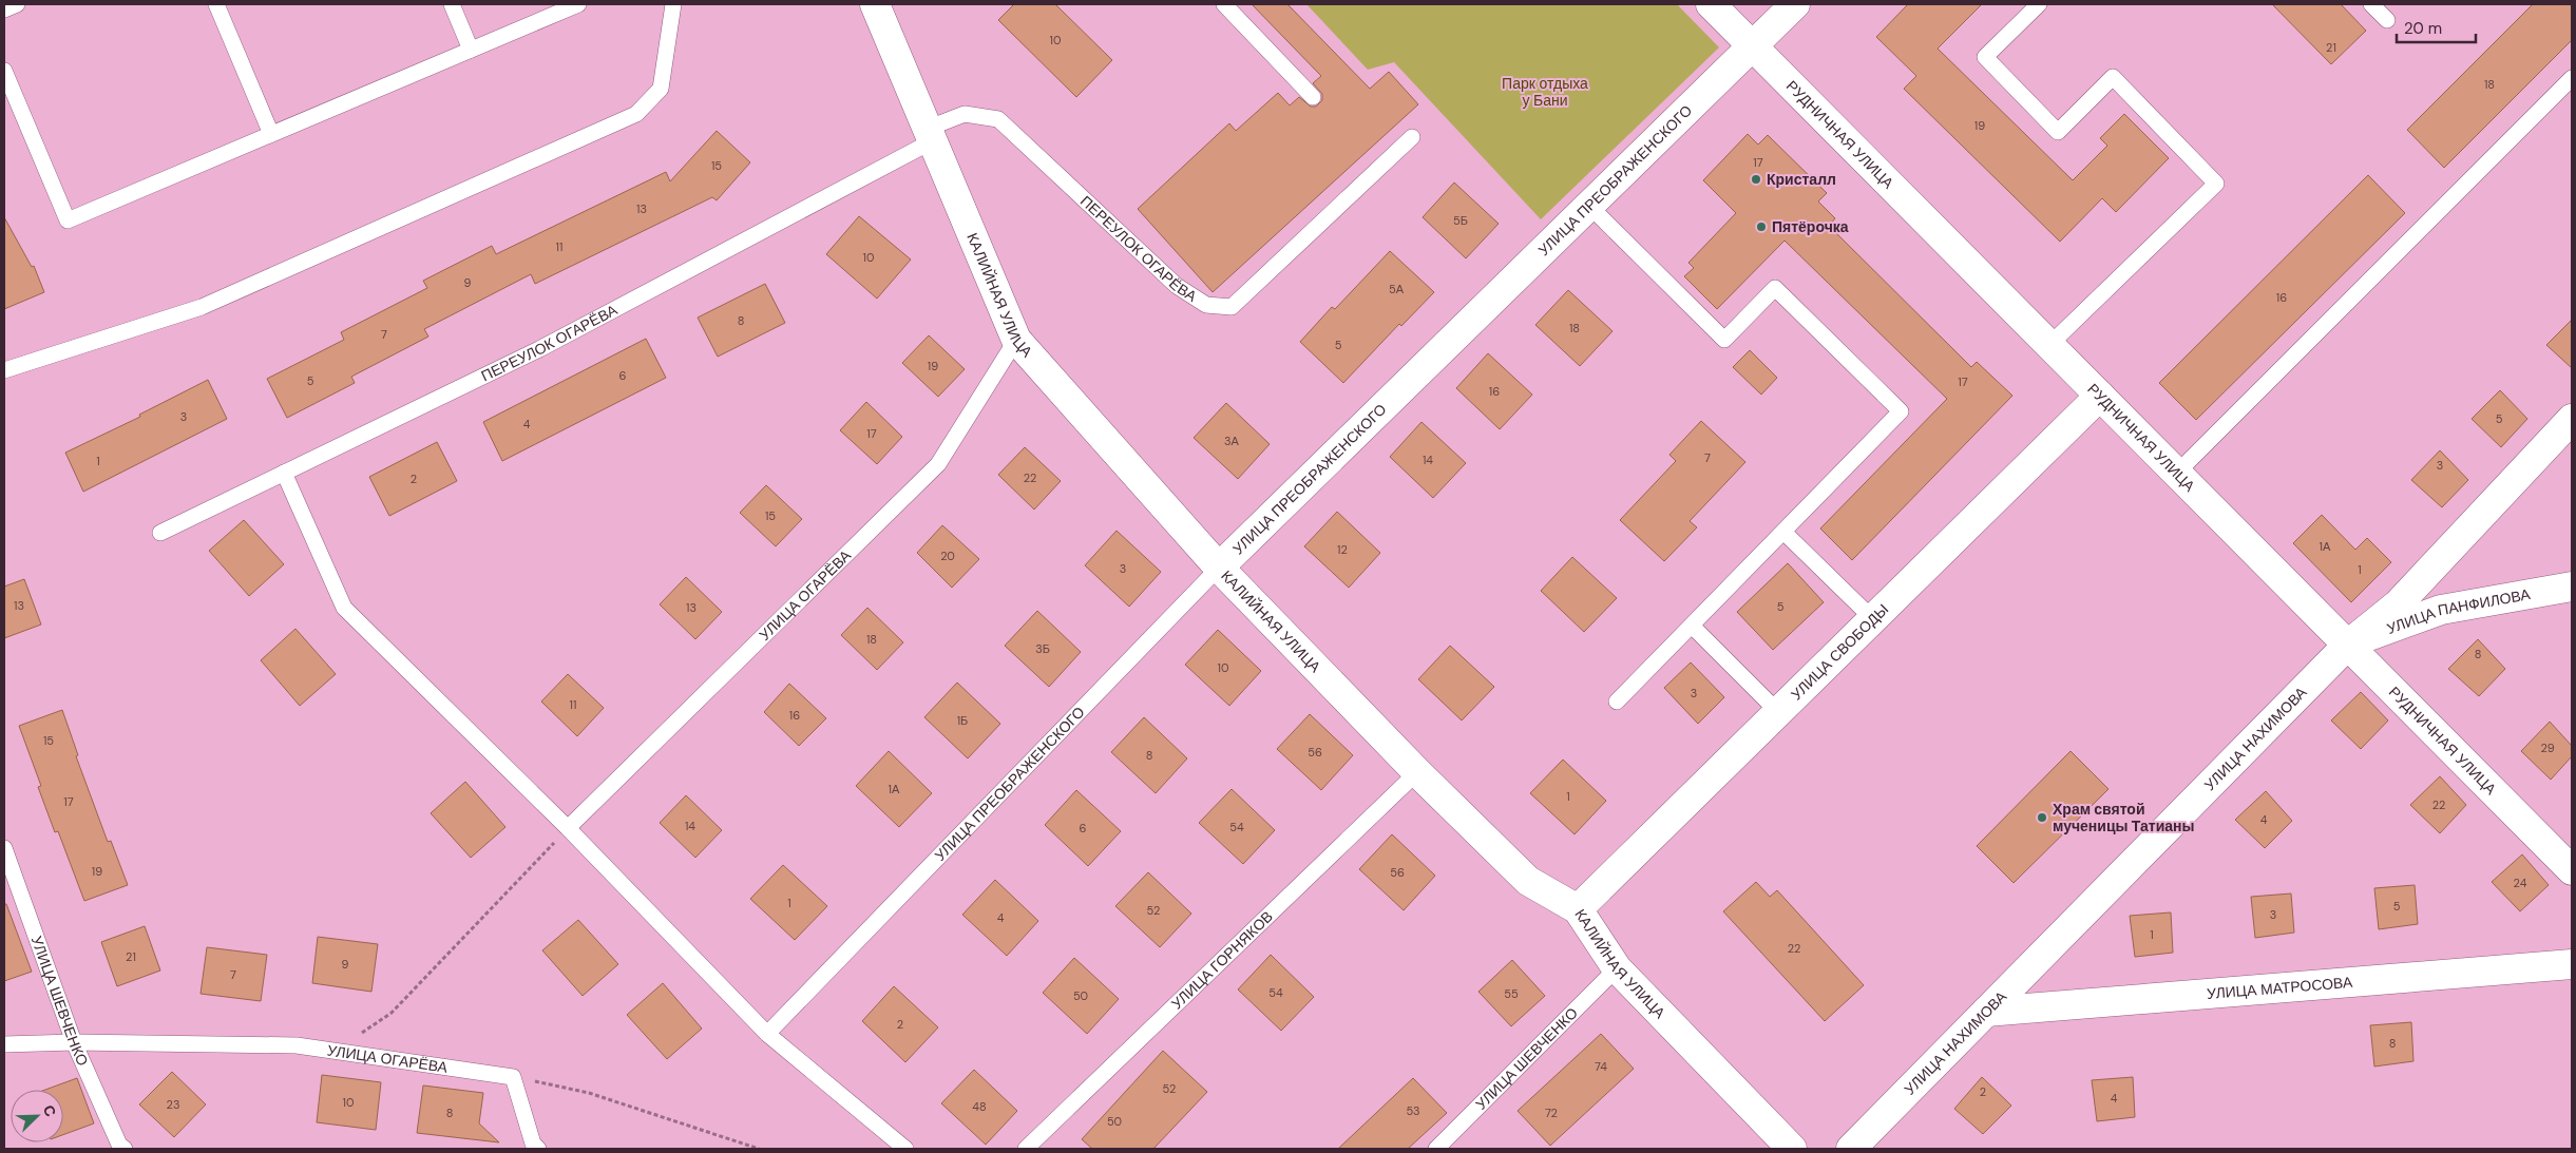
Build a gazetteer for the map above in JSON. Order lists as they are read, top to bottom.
{
  "streets": {
    "street": [
      "РУДНИЧНАЯ УЛИЦА",
      "УЛИЦА ПРЕОБРАЖЕНСКОГО",
      "КАЛИЙНАЯ УЛИЦА",
      "УЛИЦА ПАНФИЛОВА",
      "УЛИЦА СВОБОДЫ",
      "УЛИЦА НАХИМОВА",
      "УЛИЦА МАТРОСОВА"
    ],
    "lane": [
      "ПЕРЕУЛОК ОГАРЁВА",
      "УЛИЦА ОГАРЁВА",
      "УЛИЦА ГОРНЯКОВ",
      "УЛИЦА ШЕВЧЕНКО"
    ]
  },
  "crossings": [
    ["РУДНИЧНАЯ УЛИЦА", "УЛИЦА ПРЕОБРАЖЕНСКОГО"],
    ["РУДНИЧНАЯ УЛИЦА", "УЛИЦА ПАНФИЛОВА"],
    ["РУДНИЧНАЯ УЛИЦА", "УЛИЦА СВОБОДЫ"],
    ["РУДНИЧНАЯ УЛИЦА", "УЛИЦА НАХИМОВА"],
    ["УЛИЦА ПРЕОБРАЖЕНСКОГО", "КАЛИЙНАЯ УЛИЦА"],
    ["ПЕРЕУЛОК ОГАРЁВА", "КАЛИЙНАЯ УЛИЦА"],
    ["КАЛИЙНАЯ УЛИЦА", "УЛИЦА ОГАРЁВА"],
    ["КАЛИЙНАЯ УЛИЦА", "УЛИЦА СВОБОДЫ"],
    ["КАЛИЙНАЯ УЛИЦА", "УЛИЦА ГОРНЯКОВ"],
    ["КАЛИЙНАЯ УЛИЦА", "УЛИЦА ШЕВЧЕНКО"],
    ["УЛИЦА ОГАРЁВА", "УЛИЦА ШЕВЧЕНКО"],
    ["УЛИЦА ПАНФИЛОВА", "УЛИЦА НАХИМОВА"],
    ["УЛИЦА НАХИМОВА", "УЛИЦА МАТРОСОВА"]
  ],
  "parks": ["Парк отдыха у Бани"],
  "places": ["Кристалл", "Пятёрочка", "Храм святой мученицы Татианы"],
  "house_numbers": [
    "10",
    "21",
    "18",
    "19",
    "17",
    "15",
    "13",
    "5Б",
    "11",
    "10",
    "9",
    "5А",
    "16",
    "8",
    "18",
    "7",
    "5",
    "19",
    "6",
    "5",
    "17",
    "16",
    "3",
    "5",
    "4",
    "17",
    "3А",
    "7",
    "14",
    "1",
    "3",
    "22",
    "2",
    "15",
    "1А",
    "12",
    "20",
    "3",
    "1",
    "13",
    "5",
    "13",
    "18",
    "3Б",
    "8",
    "10",
    "3",
    "11",
    "16",
    "1Б",
    "15",
    "29",
    "56",
    "8",
    "1А",
    "1",
    "17",
    "22",
    "4",
    "14",
    "54",
    "6",
    "19",
    "56",
    "24",
    "1",
    "5",
    "52",
    "3",
    "4",
    "1",
    "22",
    "21",
    "9",
    "7",
    "54",
    "55",
    "50",
    "2",
    "8",
    "74",
    "52",
    "2",
    "4",
    "10",
    "23",
    "48",
    "53",
    "8",
    "72",
    "50"
  ],
  "scale_bar": "20 m",
  "north": "top right"
}
